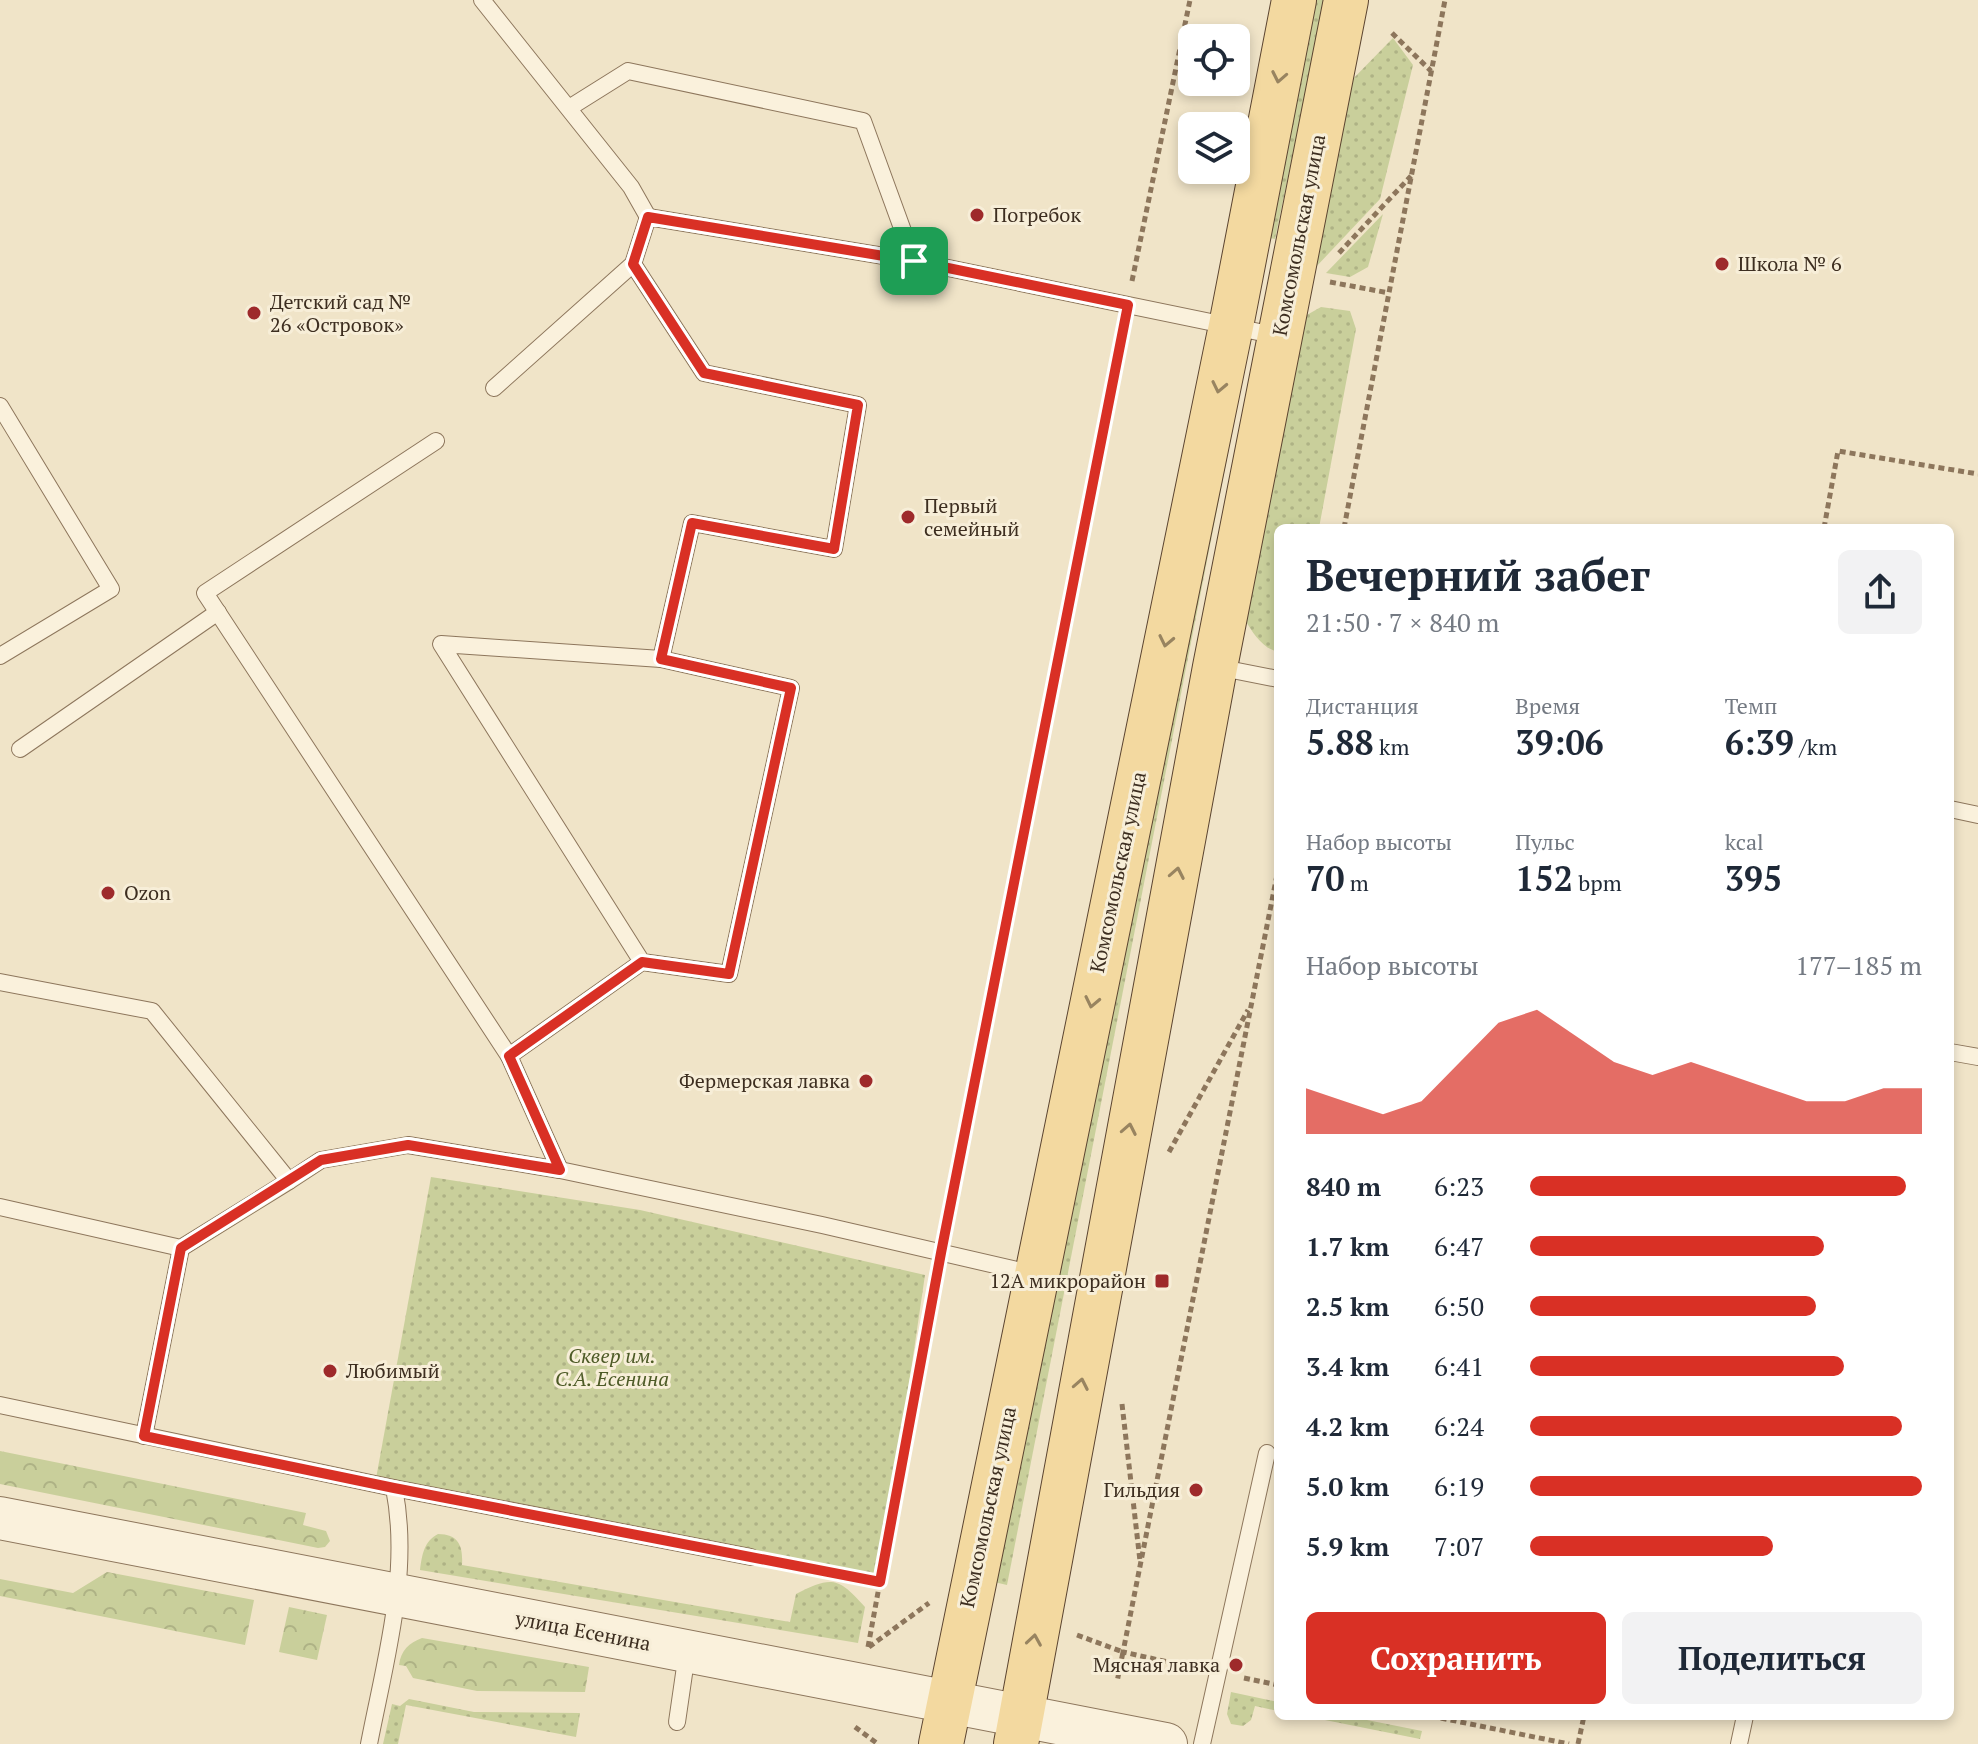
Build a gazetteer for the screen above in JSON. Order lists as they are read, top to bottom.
{
  "streets": {
    "main road": ["Комсомольская улица"],
    "street": ["улица Есенина"]
  },
  "crossings": [
    ["Комсомольская улица", "улица Есенина"]
  ],
  "parks": ["Сквер им. С.А. Есенина"],
  "places": {
    "other": [
      "Погребок",
      "Школа № 6",
      "Детский сад № 26 «Островок»",
      "Первый семейный",
      "Ozon",
      "Фермерская лавка",
      "Любимый",
      "Гильдия",
      "Мясная лавка"
    ],
    "transit": ["12А микрорайон"]
  },
  "page": {
    "heading": ["Вечерний забег", "21:50 · 7 × 840 m"],
    "stats": [
      ["Дистанция", "5.88 km"],
      ["Время", "39:06"],
      ["Темп", "6:39 /km"],
      ["Набор высоты", "70 m"],
      ["Пульс", "152 bpm"],
      ["kcal", "395"]
    ],
    "chart": ["Набор высоты", "177–185 m"],
    "list": [
      {
        "name": "840 m",
        "note": "6:23"
      },
      {
        "name": "1.7 km",
        "note": "6:47"
      },
      {
        "name": "2.5 km",
        "note": "6:50"
      },
      {
        "name": "3.4 km",
        "note": "6:41"
      },
      {
        "name": "4.2 km",
        "note": "6:24"
      },
      {
        "name": "5.0 km",
        "note": "6:19"
      },
      {
        "name": "5.9 km",
        "note": "7:07"
      }
    ],
    "buttons": ["Сохранить", "Поделиться"]
  }
}
